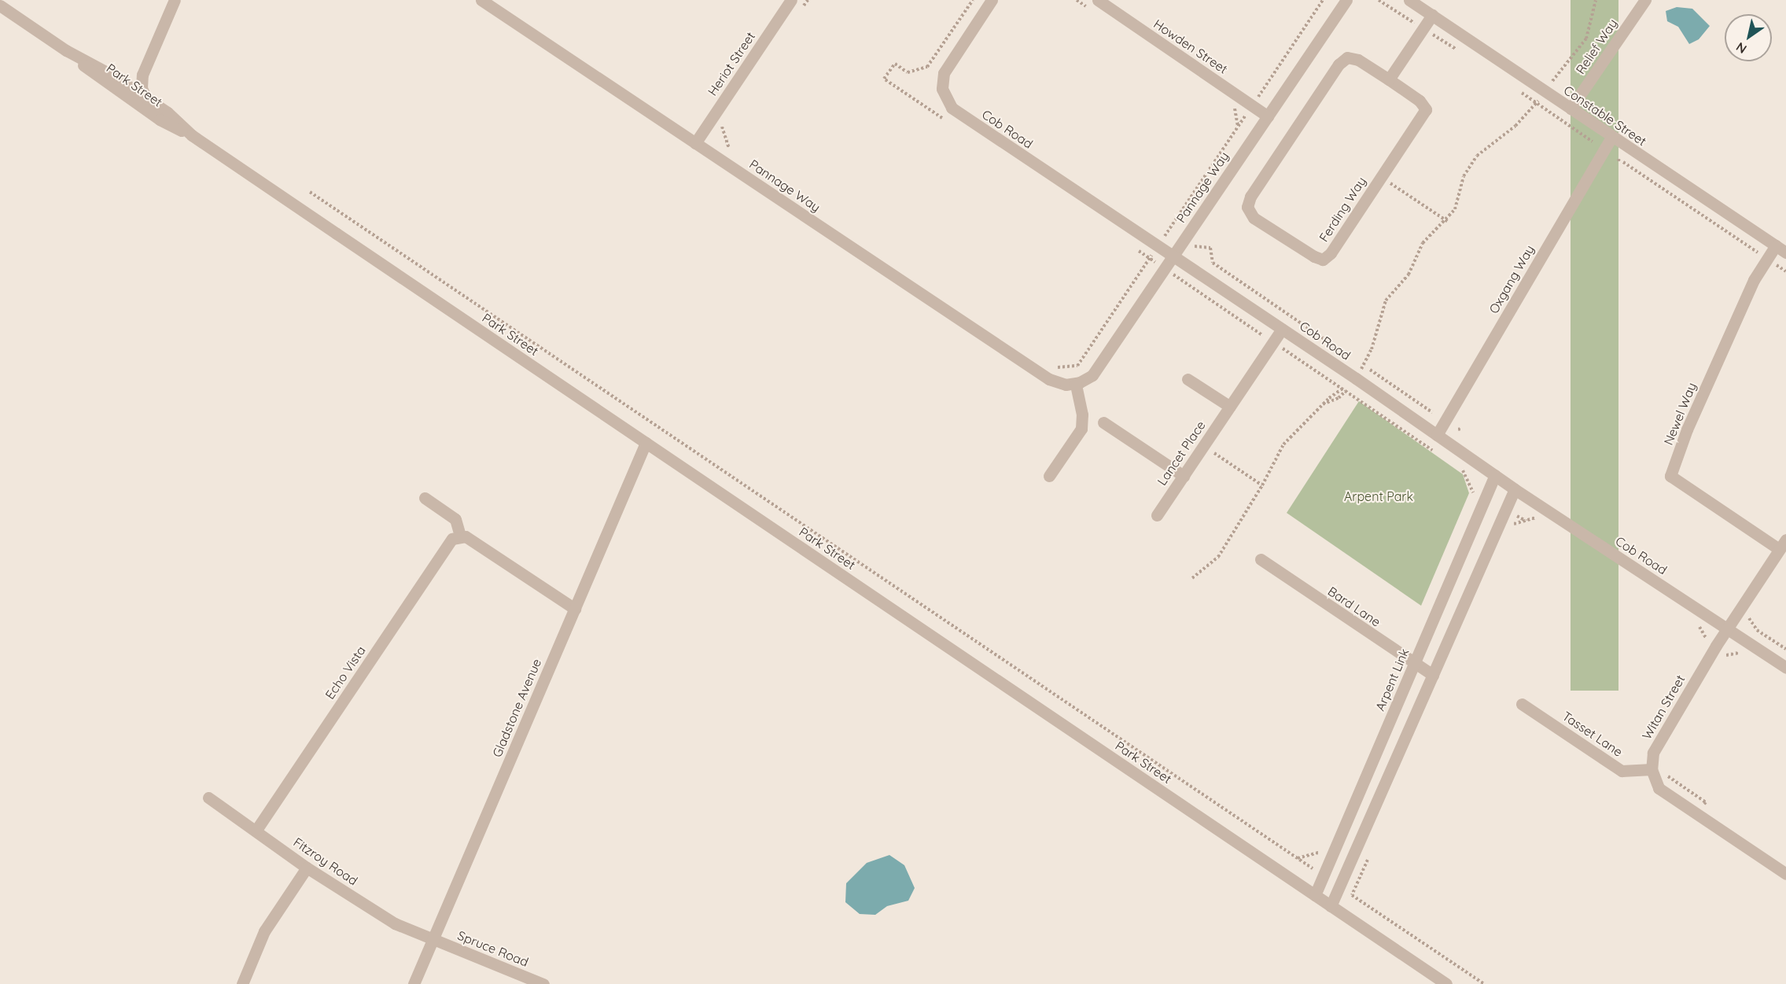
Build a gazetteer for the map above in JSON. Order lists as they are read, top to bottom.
{
  "streets": {
    "street": [
      "Howden Street",
      "Relief Way",
      "Heriot Street",
      "Park Street",
      "Constable Street",
      "Cob Road",
      "Pannage Way",
      "Ferding Way",
      "Oxgang Way",
      "Newel Way",
      "Lancet Place",
      "Bard Lane",
      "Echo Vista",
      "Arpent Link",
      "Witan Street",
      "Gladstone Avenue",
      "Tasset Lane",
      "Fitzroy Road",
      "Spruce Road"
    ]
  },
  "crossings": [
    ["Howden Street", "Pannage Way"],
    ["Relief Way", "Constable Street"],
    ["Heriot Street", "Pannage Way"],
    ["Park Street", "Arpent Link"],
    ["Park Street", "Gladstone Avenue"],
    ["Constable Street", "Oxgang Way"],
    ["Constable Street", "Newel Way"],
    ["Cob Road", "Pannage Way"],
    ["Cob Road", "Oxgang Way"],
    ["Cob Road", "Lancet Place"],
    ["Cob Road", "Arpent Link"],
    ["Cob Road", "Witan Street"],
    ["Newel Way", "Witan Street"],
    ["Bard Lane", "Arpent Link"],
    ["Echo Vista", "Fitzroy Road"],
    ["Witan Street", "Tasset Lane"],
    ["Gladstone Avenue", "Fitzroy Road"],
    ["Gladstone Avenue", "Spruce Road"],
    ["Fitzroy Road", "Spruce Road"]
  ],
  "parks": ["Arpent Park"],
  "north": "bottom left"
}
